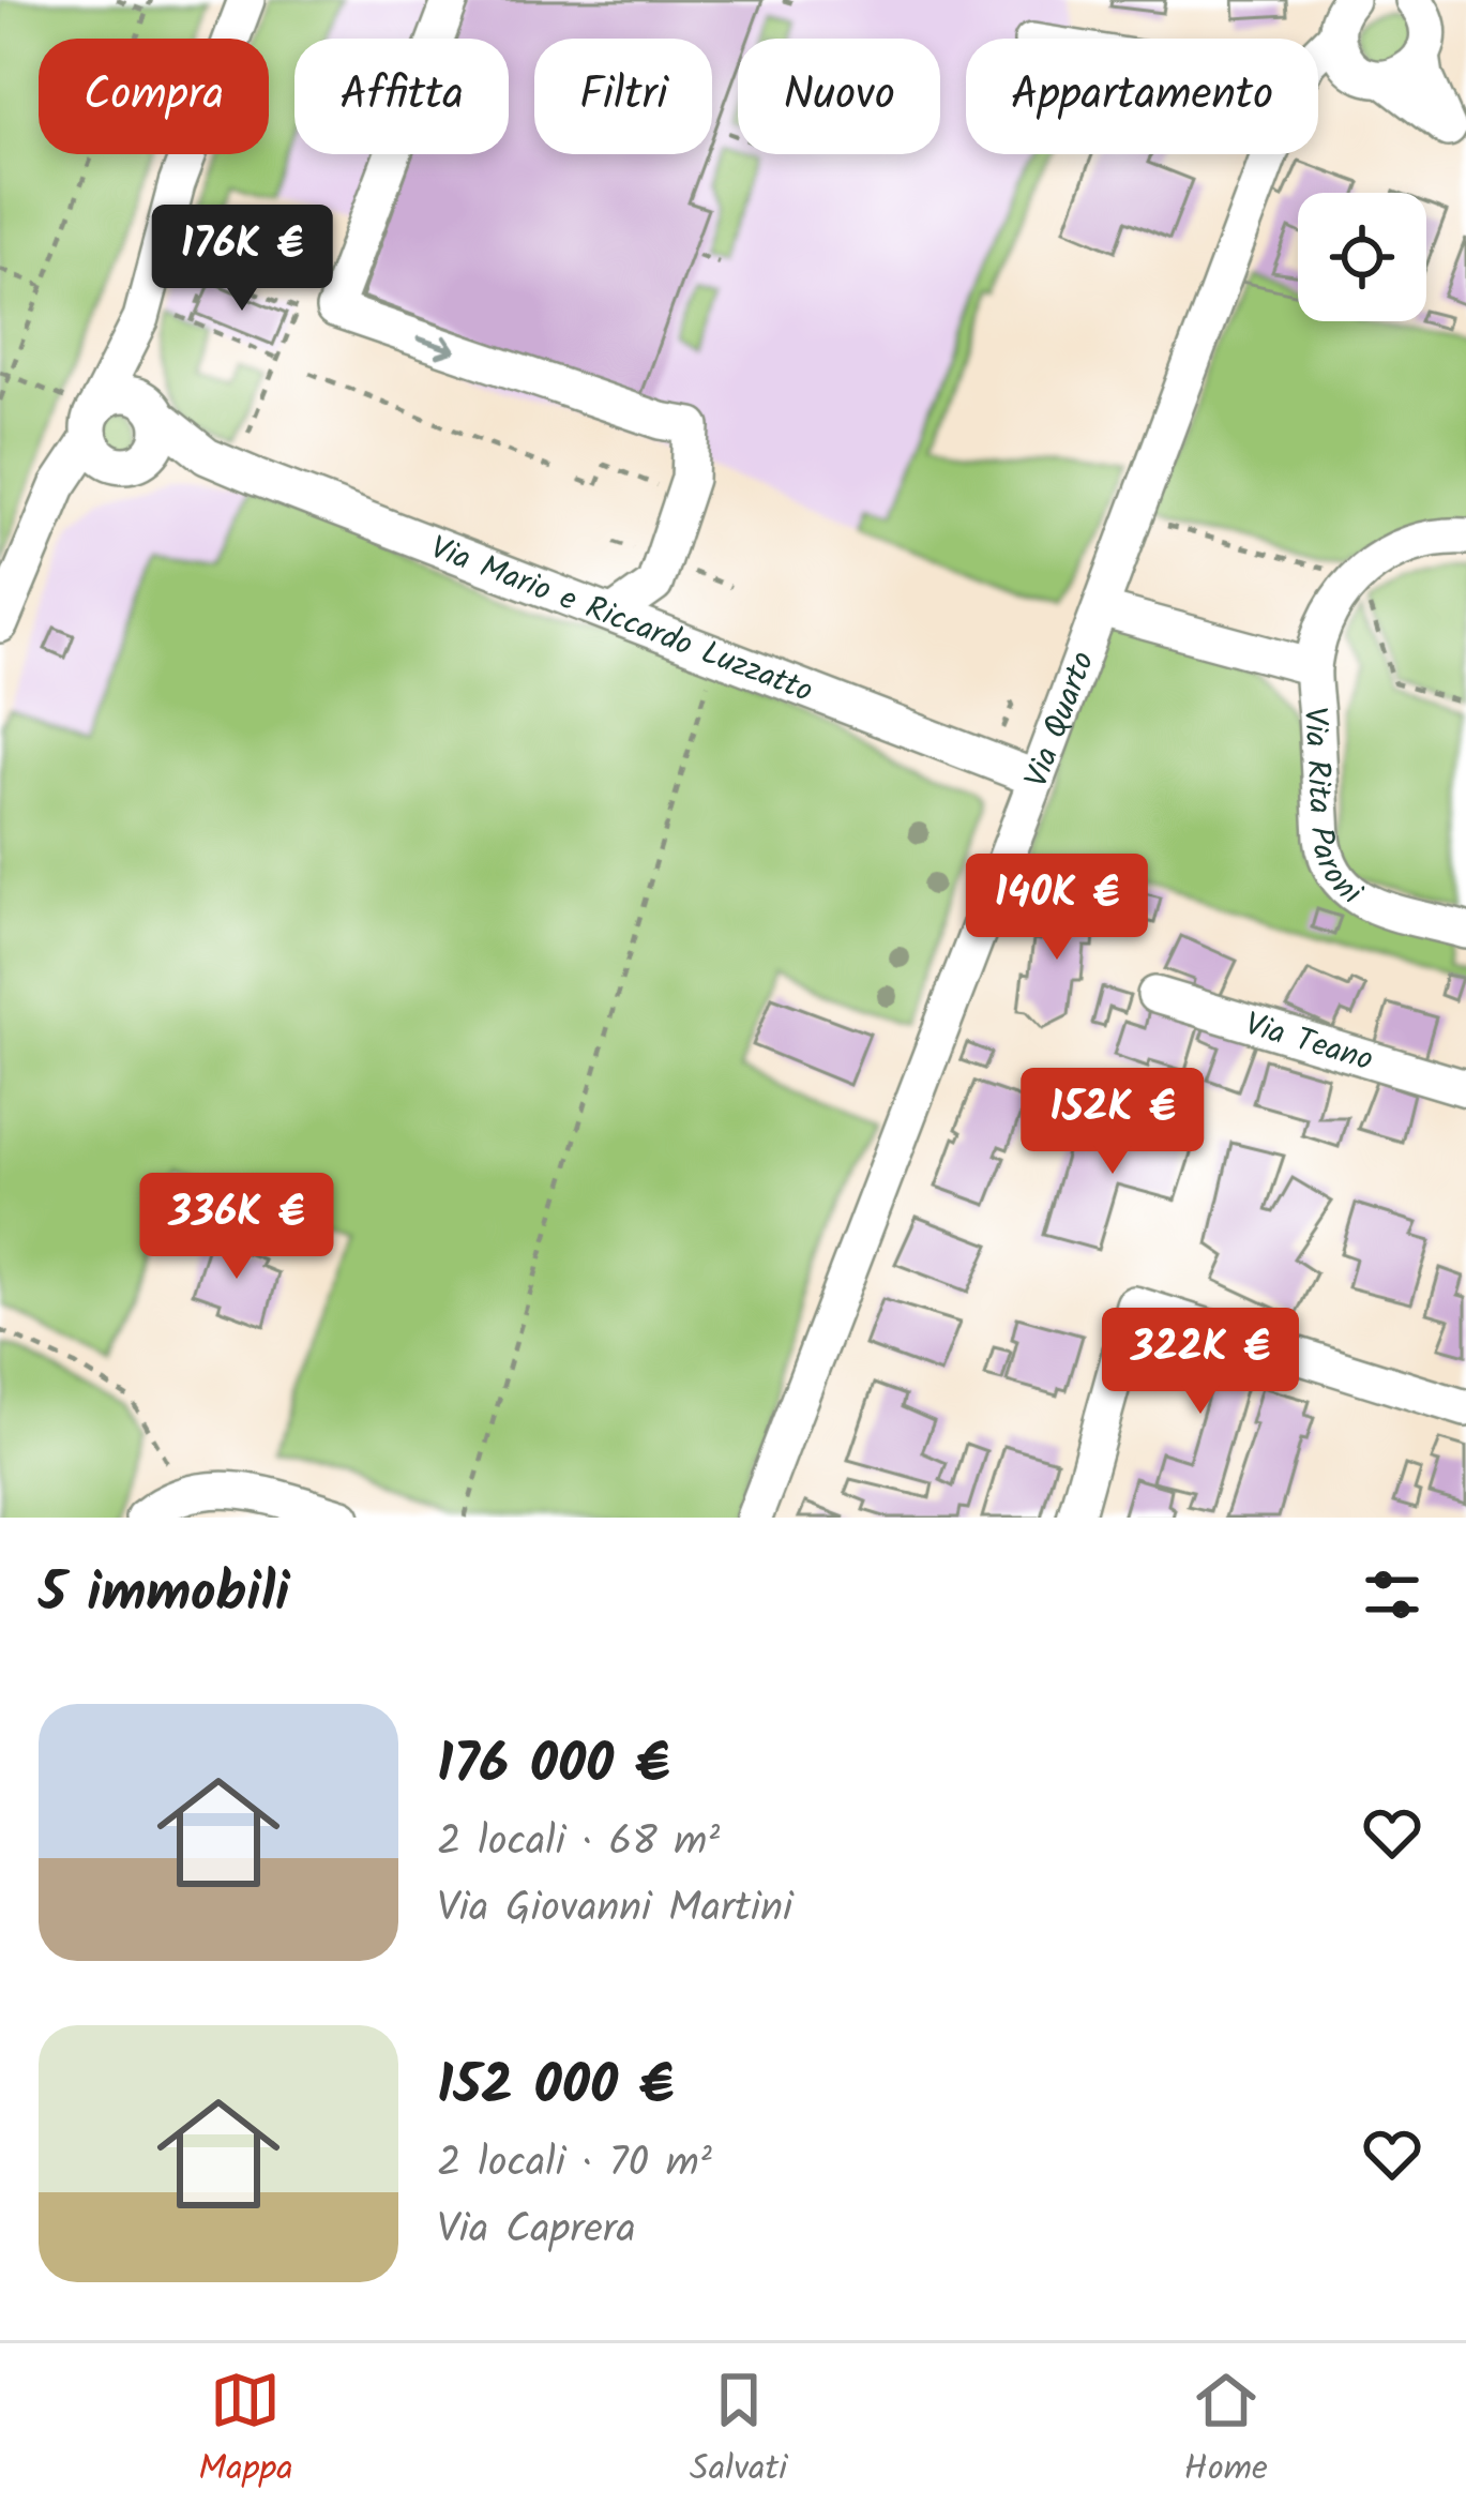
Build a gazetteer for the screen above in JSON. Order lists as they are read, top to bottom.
{
  "streets": {
    "street": [
      "Via Mario e Riccardo Luzzatto",
      "Via Quarto",
      "Via Rita Paroni",
      "Via Teano"
    ]
  },
  "crossings": [
    ["Via Mario e Riccardo Luzzatto", "Via Quarto"],
    ["Via Quarto", "Via Rita Paroni"]
  ],
  "page": {
    "chip": [
      "Compra",
      "Affitta",
      "Filtri",
      "Nuovo",
      "Appartamento"
    ],
    "price": [
      "176K €",
      "140K €",
      "152K €",
      "336K €",
      "322K €"
    ],
    "heading": "5 immobili",
    "list": [
      {
        "name": "176 000 €",
        "note": "2 locali · 68 m² · Via Giovanni Martini"
      },
      {
        "name": "152 000 €",
        "note": "2 locali · 70 m² · Via Caprera"
      }
    ],
    "tabs": ["Mappa", "Salvati", "Home"]
  }
}
